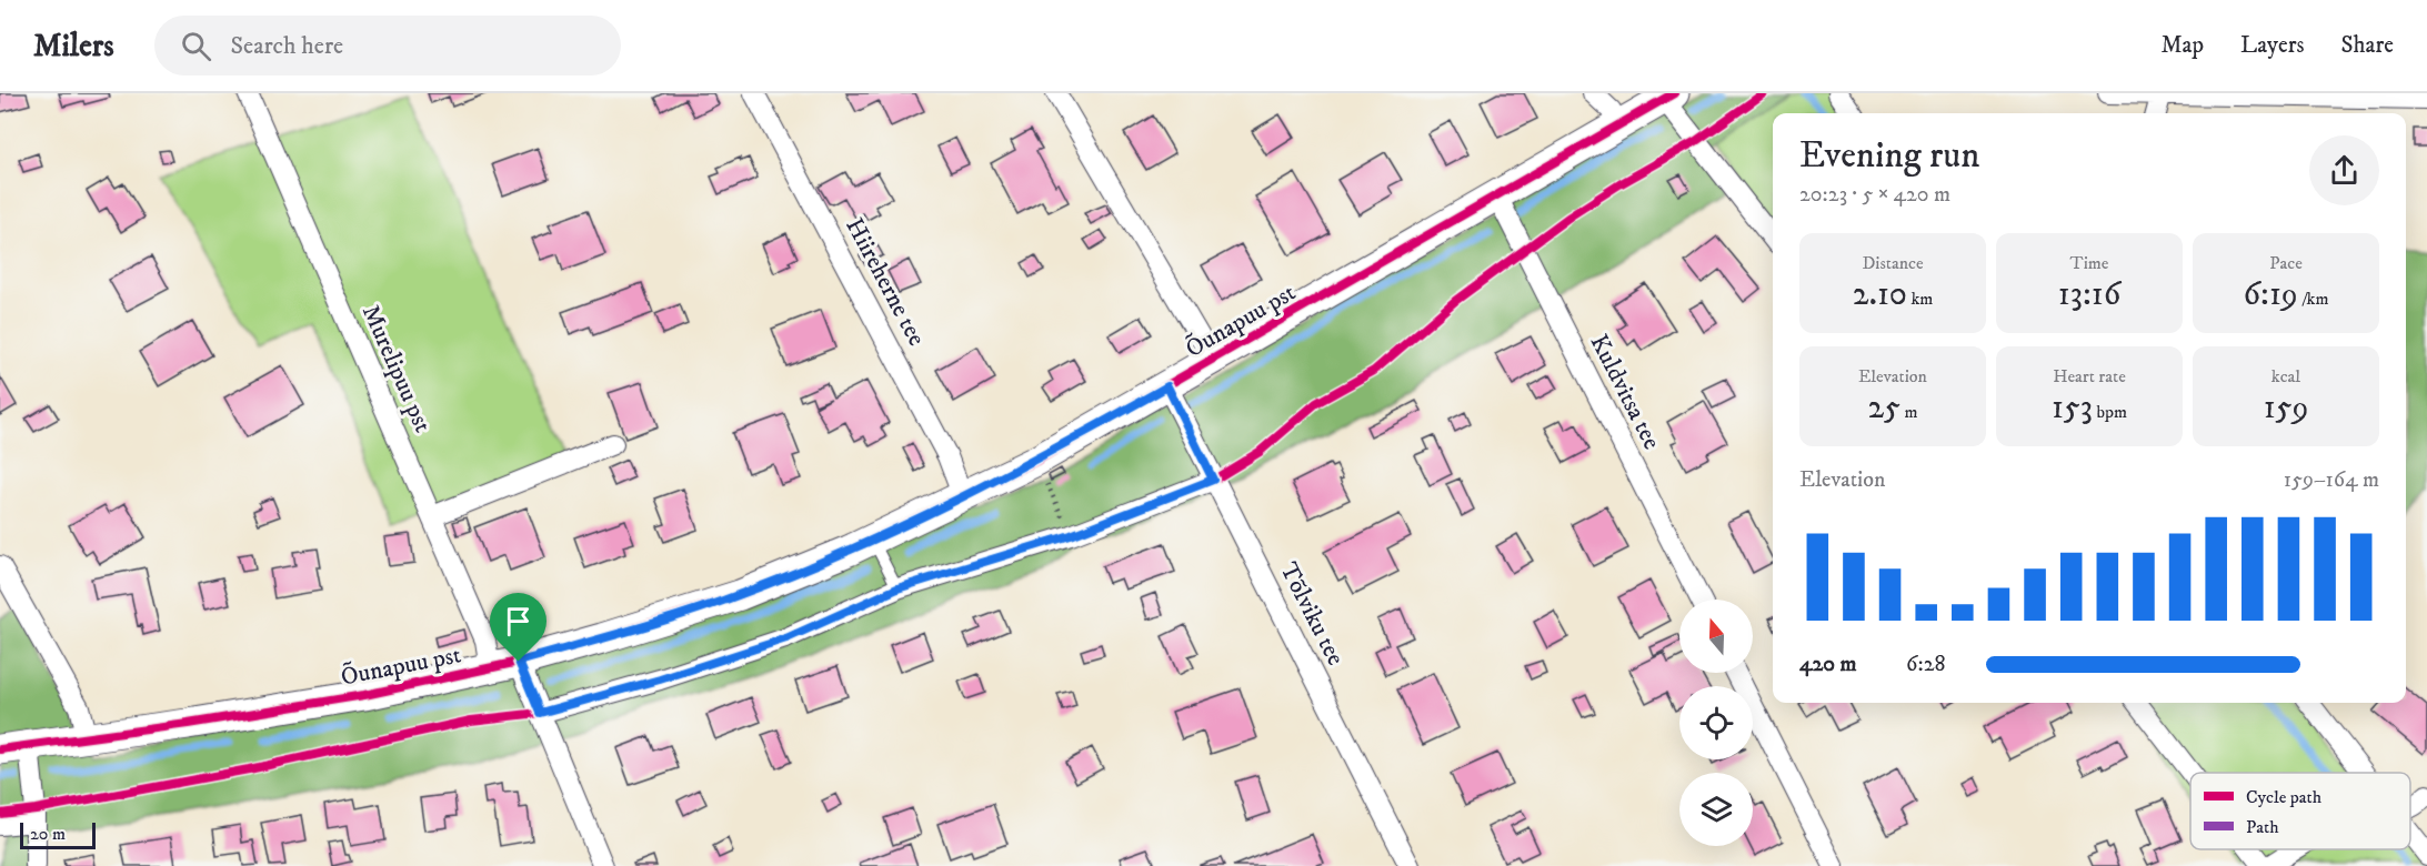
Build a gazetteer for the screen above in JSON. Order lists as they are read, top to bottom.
{
  "streets": {
    "street": [
      "Hiireherne tee",
      "Õunapuu pst",
      "Murelipuu pst",
      "Kuldvitsa tee",
      "Tõlviku tee"
    ]
  },
  "crossings": [
    ["Hiireherne tee", "Õunapuu pst"],
    ["Õunapuu pst", "Murelipuu pst"],
    ["Õunapuu pst", "Kuldvitsa tee"],
    ["Õunapuu pst", "Tõlviku tee"]
  ],
  "legend": ["Cycle path", "Path"],
  "scale_bar": "20 m",
  "north": "top",
  "page": {
    "header": "Milers",
    "search": "Search here",
    "nav": ["Map", "Layers", "Share"],
    "heading": ["Evening run", "20:23 · 5 × 420 m"],
    "stats": [
      ["Distance", "2.10 km"],
      ["Time", "13:16"],
      ["Pace", "6:19 /km"],
      ["Elevation", "25 m"],
      ["Heart rate", "153 bpm"],
      ["kcal", "159"]
    ],
    "chart": ["Elevation", "159–164 m"],
    "list": [
      {
        "name": "420 m",
        "note": "6:28"
      }
    ],
    "scale": "20 m"
  }
}
